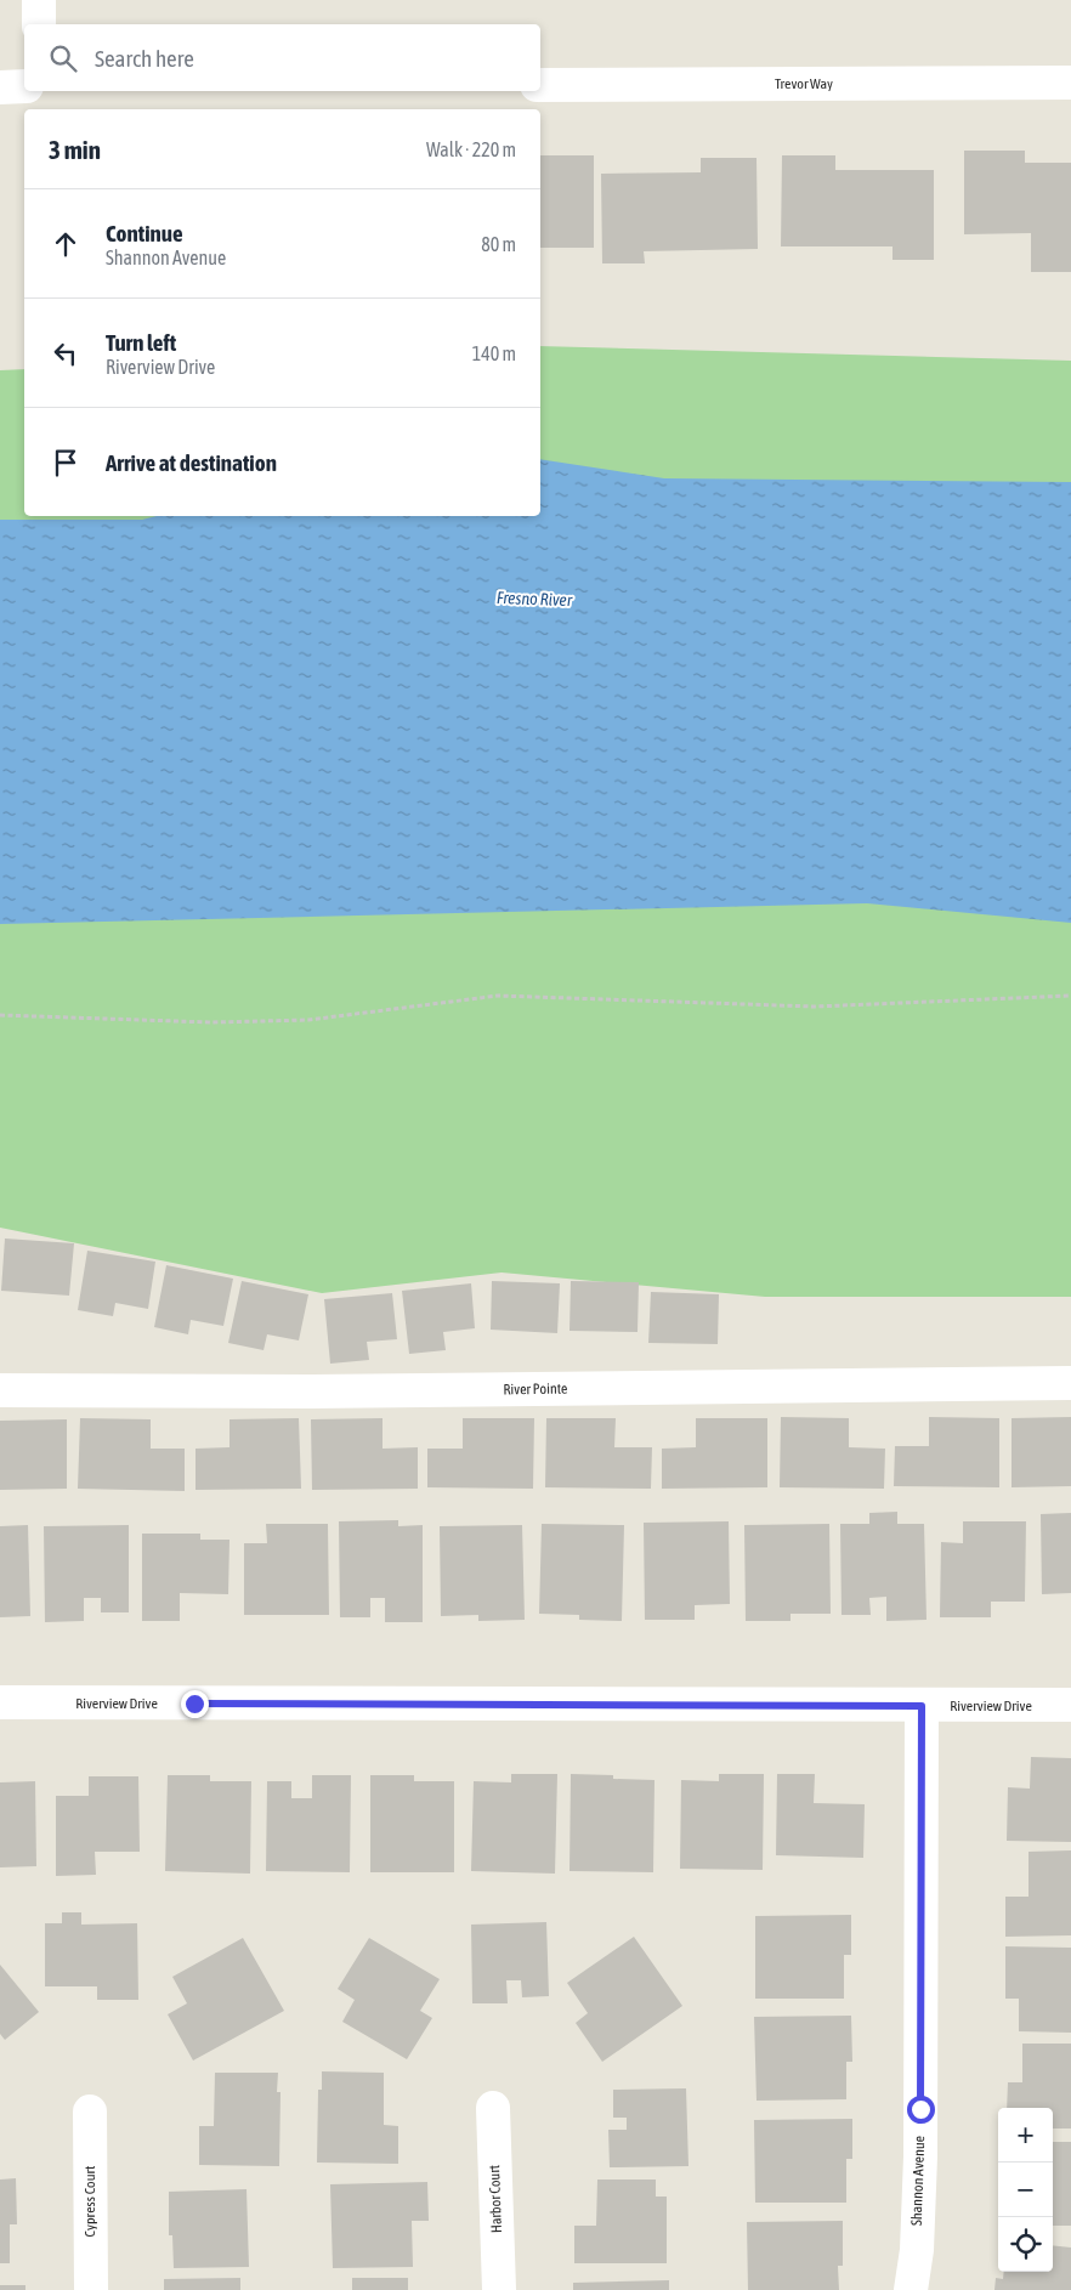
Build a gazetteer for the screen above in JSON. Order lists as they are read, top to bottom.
{
  "streets": {
    "street": [
      "Trevor Way",
      "River Pointe",
      "Riverview Drive",
      "Shannon Avenue",
      "Harbor Court",
      "Cypress Court"
    ]
  },
  "crossings": [
    ["Riverview Drive", "Shannon Avenue"]
  ],
  "water": ["Fresno River"],
  "page": {
    "search": "Search here",
    "heading": ["3 min", "Walk · 220 m"],
    "list": [
      ["Continue", "Shannon Avenue", "80 m"],
      ["Turn left", "Riverview Drive", "140 m"],
      "Arrive at destination"
    ],
    "map_buttons": ["+", "−"]
  }
}
